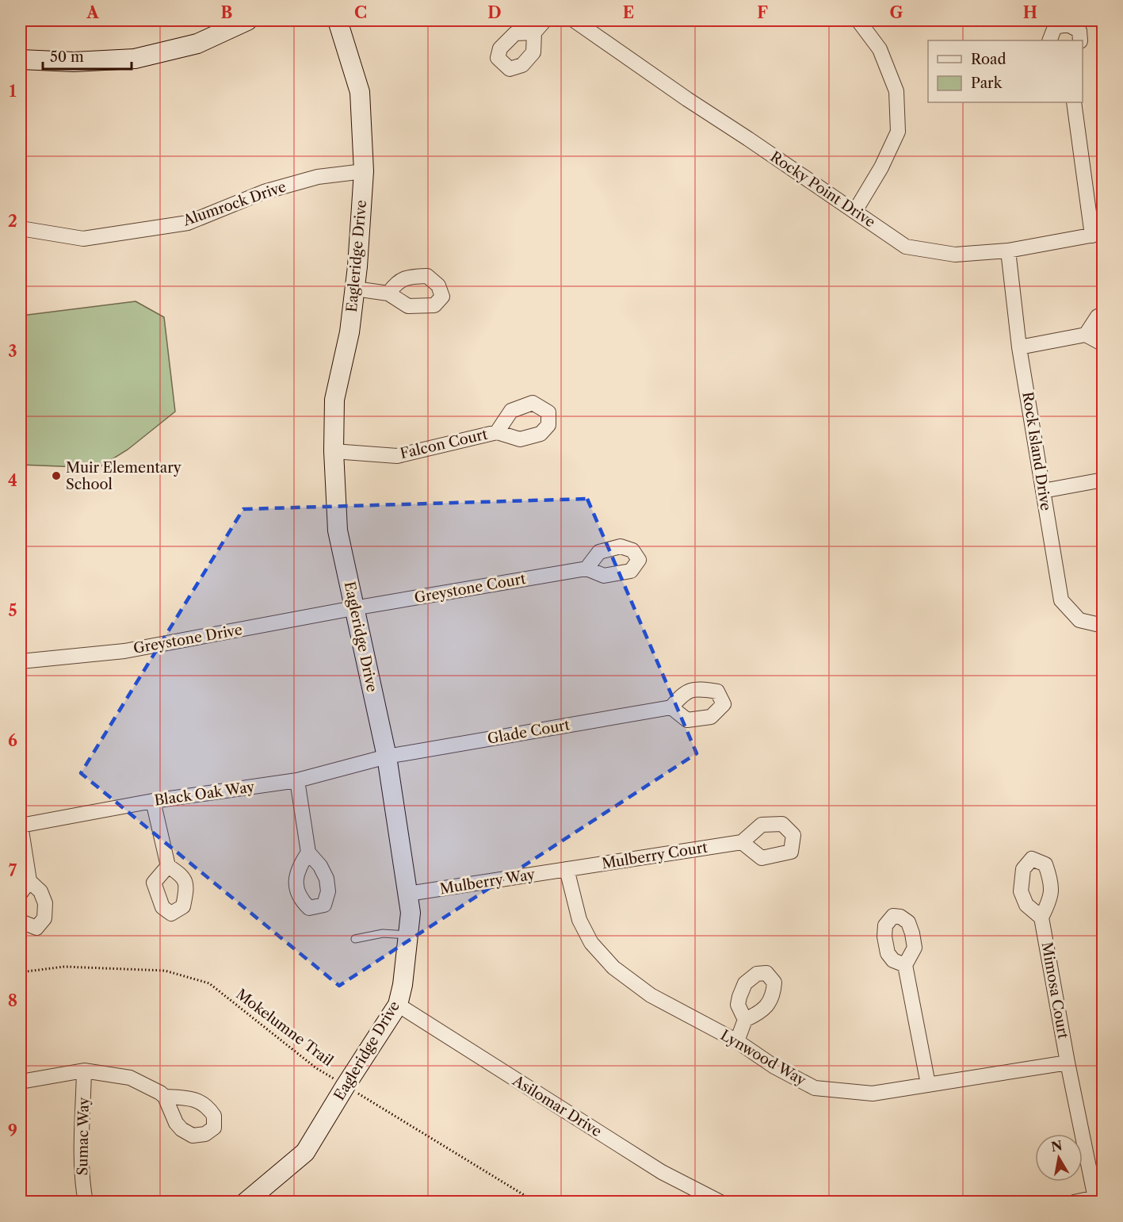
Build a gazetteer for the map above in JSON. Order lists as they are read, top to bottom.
{
  "streets": {
    "street": [
      "Rocky Point Drive",
      "Alumrock Drive",
      "Eagleridge Drive",
      "Falcon Court",
      "Rock Island Drive",
      "Greystone Court",
      "Greystone Drive",
      "Glade Court",
      "Black Oak Way",
      "Mulberry Court",
      "Mulberry Way",
      "Mimosa Court",
      "Lynwood Way",
      "Asilomar Drive",
      "Sumac Way"
    ],
    "path": ["Mokelumne Trail"]
  },
  "crossings": [
    ["Rocky Point Drive", "Rock Island Drive"],
    ["Alumrock Drive", "Eagleridge Drive"],
    ["Eagleridge Drive", "Falcon Court"],
    ["Eagleridge Drive", "Greystone Court"],
    ["Eagleridge Drive", "Greystone Drive"],
    ["Eagleridge Drive", "Glade Court"],
    ["Eagleridge Drive", "Black Oak Way"],
    ["Eagleridge Drive", "Mulberry Way"],
    ["Eagleridge Drive", "Mokelumne Trail"],
    ["Eagleridge Drive", "Asilomar Drive"],
    ["Greystone Court", "Greystone Drive"],
    ["Glade Court", "Black Oak Way"],
    ["Mulberry Court", "Mulberry Way"],
    ["Mulberry Court", "Lynwood Way"],
    ["Mulberry Way", "Lynwood Way"],
    ["Mimosa Court", "Lynwood Way"]
  ],
  "places": ["Muir Elementary School"],
  "legend": ["Road", "Park"],
  "scale_bar": "50 m",
  "north": "top",
  "grid": {
    "columns": [
      "A",
      "B",
      "C",
      "D",
      "E",
      "F",
      "G",
      "H"
    ],
    "rows": [
      "1",
      "2",
      "3",
      "4",
      "5",
      "6",
      "7",
      "8",
      "9"
    ]
  }
}
